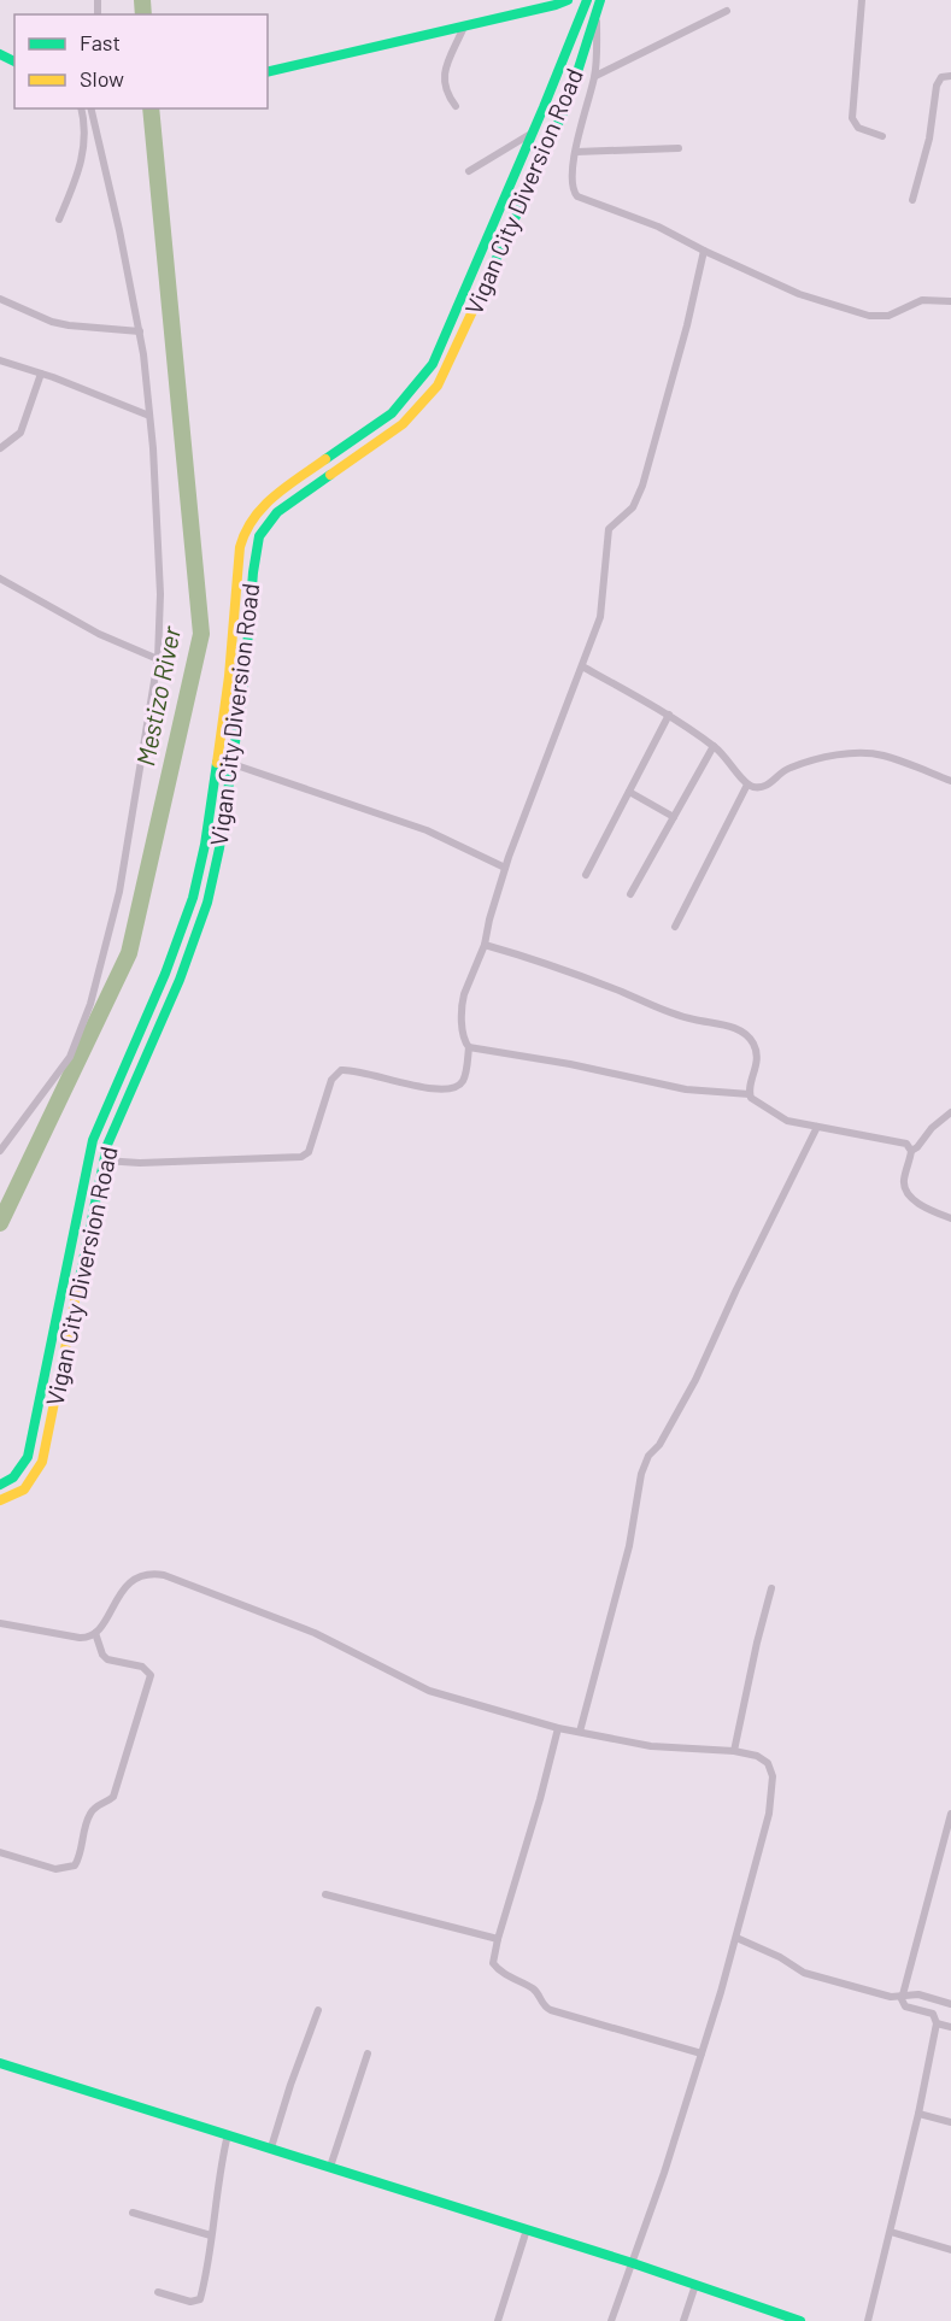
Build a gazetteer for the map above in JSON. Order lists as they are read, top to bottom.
{
  "streets": {
    "main road": ["Vigan City Diversion Road"]
  },
  "water": ["Mestizo River"],
  "legend": ["Fast", "Slow"]
}
